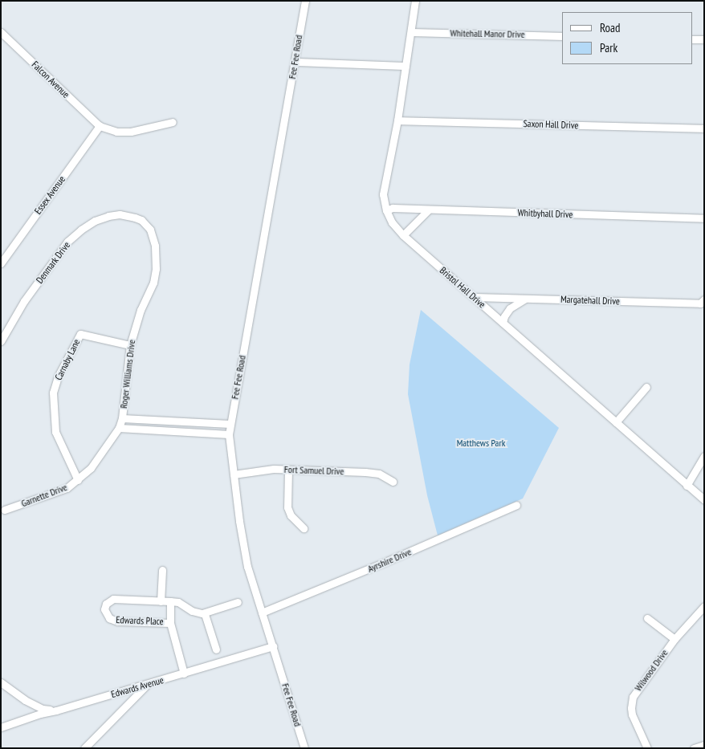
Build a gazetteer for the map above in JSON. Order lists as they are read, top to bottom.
{
  "streets": {
    "street": [
      "Whitehall Manor Drive",
      "Fee Fee Road",
      "Falcon Avenue",
      "Saxon Hall Drive",
      "Essex Avenue",
      "Whitbyhall Drive",
      "Denmark Drive",
      "Bristol Hall Drive",
      "Margatehall Drive",
      "Carnaby Lane",
      "Roger Williams Drive",
      "Fort Samuel Drive",
      "Garnette Drive",
      "Ayrshire Drive",
      "Edwards Place",
      "Wilwood Drive",
      "Edwards Avenue"
    ]
  },
  "crossings": [
    ["Whitehall Manor Drive", "Bristol Hall Drive"],
    ["Fee Fee Road", "Roger Williams Drive"],
    ["Fee Fee Road", "Fort Samuel Drive"],
    ["Fee Fee Road", "Ayrshire Drive"],
    ["Fee Fee Road", "Edwards Avenue"],
    ["Falcon Avenue", "Essex Avenue"],
    ["Saxon Hall Drive", "Bristol Hall Drive"],
    ["Whitbyhall Drive", "Bristol Hall Drive"],
    ["Denmark Drive", "Roger Williams Drive"],
    ["Bristol Hall Drive", "Margatehall Drive"],
    ["Carnaby Lane", "Roger Williams Drive"],
    ["Carnaby Lane", "Garnette Drive"],
    ["Roger Williams Drive", "Garnette Drive"],
    ["Edwards Place", "Edwards Avenue"]
  ],
  "parks": ["Matthews Park"],
  "legend": ["Road", "Park"]
}
